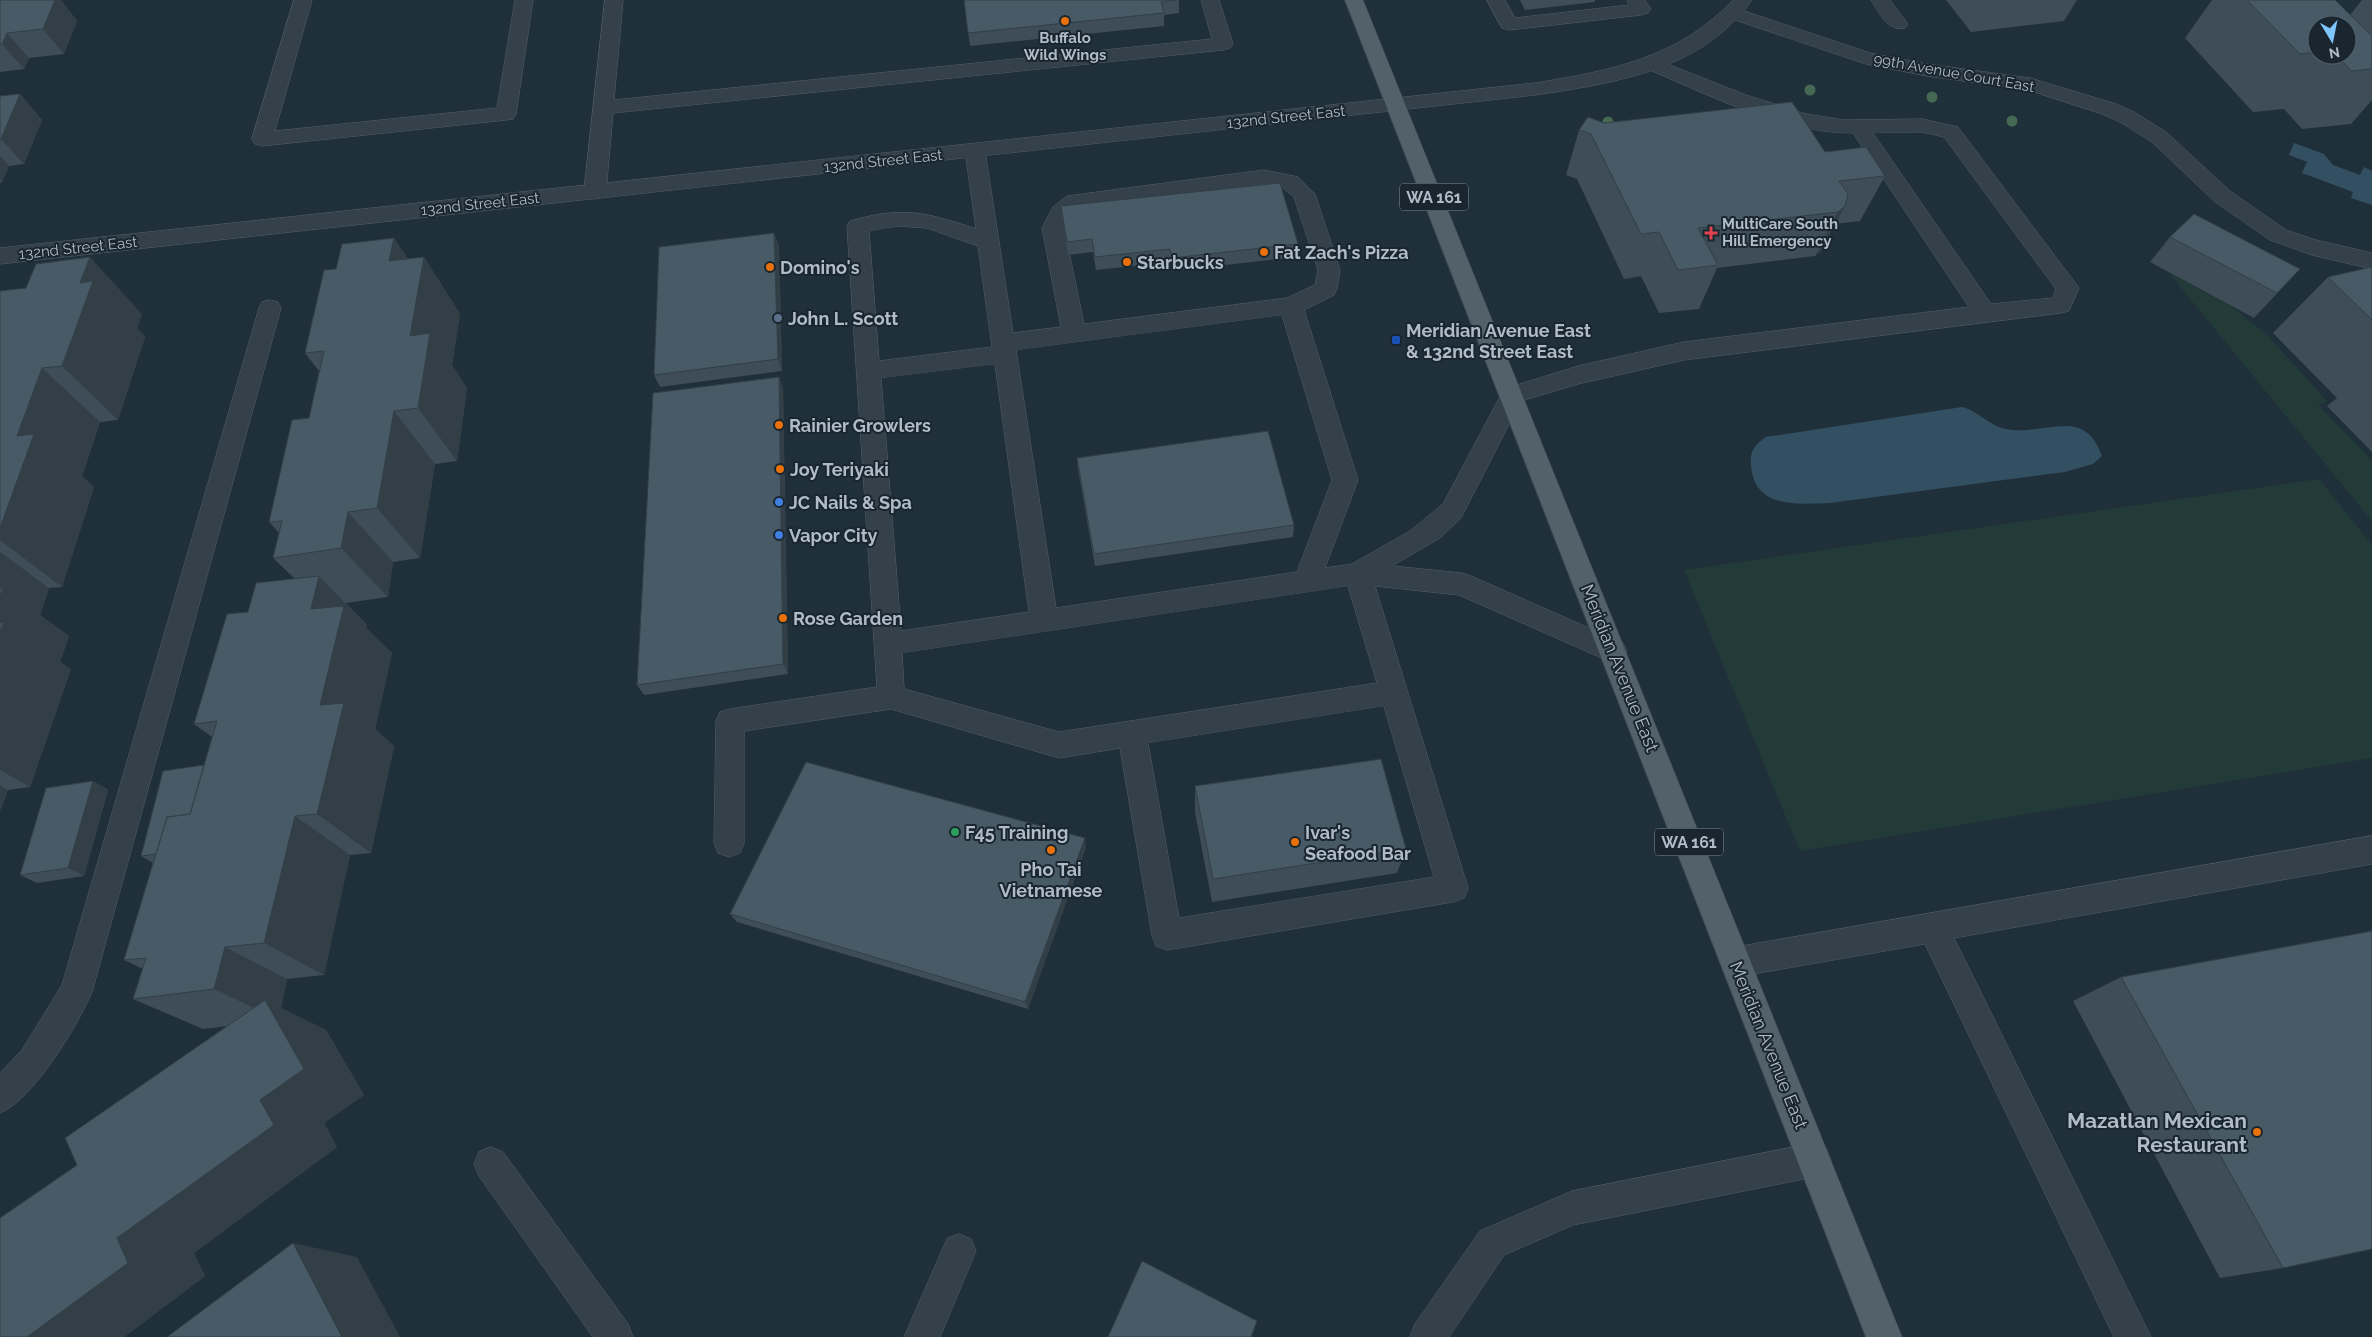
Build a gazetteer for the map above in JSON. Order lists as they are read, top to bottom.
{
  "streets": {
    "main road": ["WA 161", "Meridian Avenue East"],
    "street": ["99th Avenue Court East", "132nd Street East"]
  },
  "crossings": [
    ["99th Avenue Court East", "132nd Street East"],
    ["132nd Street East", "Meridian Avenue East"]
  ],
  "places": {
    "other": [
      "Buffalo Wild Wings",
      "Fat Zach's Pizza",
      "Starbucks",
      "Domino's",
      "John L. Scott",
      "Rainier Growlers",
      "Joy Teriyaki",
      "JC Nails & Spa",
      "Vapor City",
      "Rose Garden",
      "F45 Training",
      "Ivar's Seafood Bar",
      "Pho Tai Vietnamese",
      "Mazatlan Mexican Restaurant"
    ],
    "health": ["MultiCare South Hill Emergency"],
    "transit": ["Meridian Avenue East & 132nd Street East"]
  },
  "north": "bottom"
}
